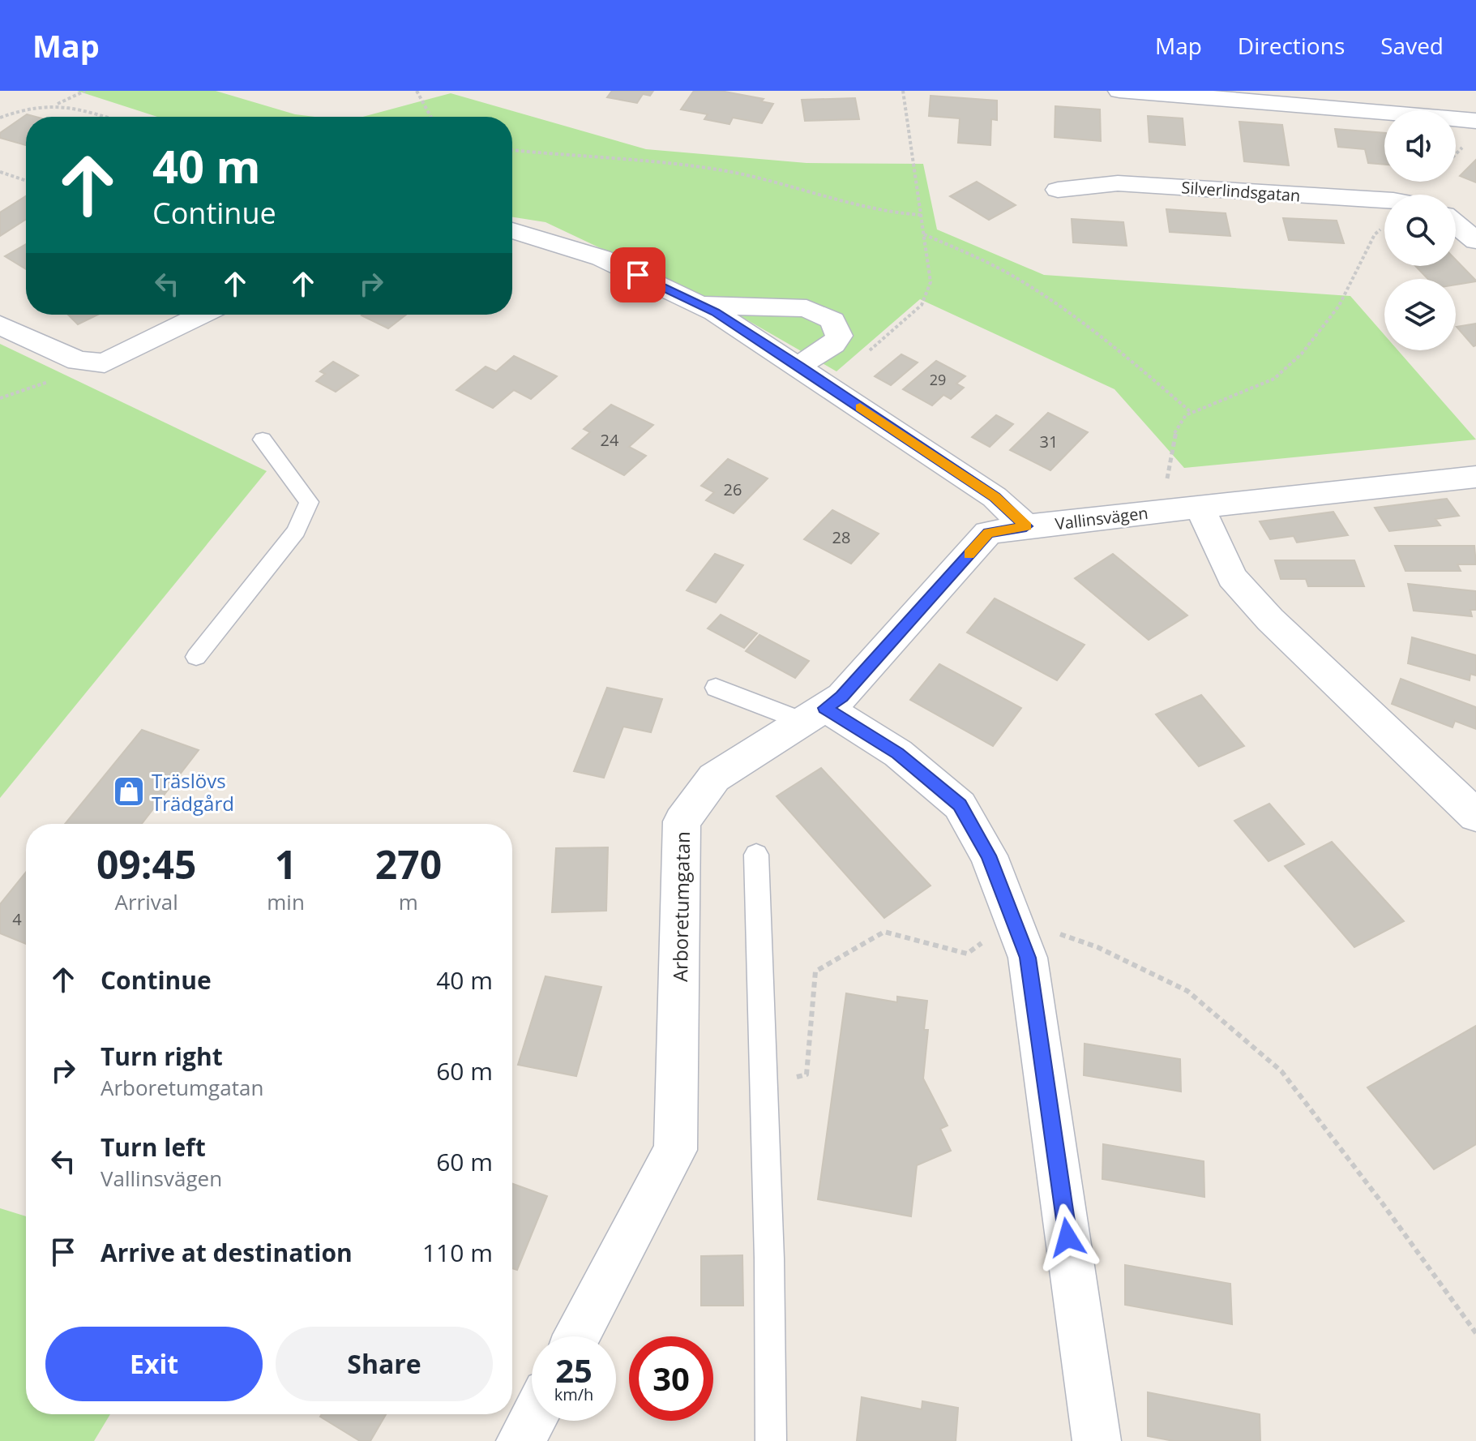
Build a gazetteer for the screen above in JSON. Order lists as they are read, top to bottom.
{
  "streets": {
    "street": ["Silverlindsgatan", "Vallinsvägen", "Arboretumgatan"]
  },
  "crossings": [
    ["Vallinsvägen", "Arboretumgatan"]
  ],
  "places": {
    "shop": ["Träslövs Trädgård"]
  },
  "house_numbers": [
    "29",
    "24",
    "31",
    "26",
    "28",
    "4"
  ],
  "page": {
    "header": "Map",
    "nav": ["Map", "Directions", "Saved"],
    "turn": ["40 m", "Continue"],
    "eta": [
      "09:45",
      "Arrival",
      "1",
      "min",
      "270",
      "m"
    ],
    "list": [
      {
        "name": "Continue",
        "value": "40 m"
      },
      {
        "name": "Turn right",
        "note": "Arboretumgatan",
        "value": "60 m"
      },
      {
        "name": "Turn left",
        "note": "Vallinsvägen",
        "value": "60 m"
      },
      {
        "name": "Arrive at destination",
        "value": "110 m"
      }
    ],
    "buttons": ["Exit", "Share"],
    "speed": "25 km/h",
    "limit": "30"
  }
}
